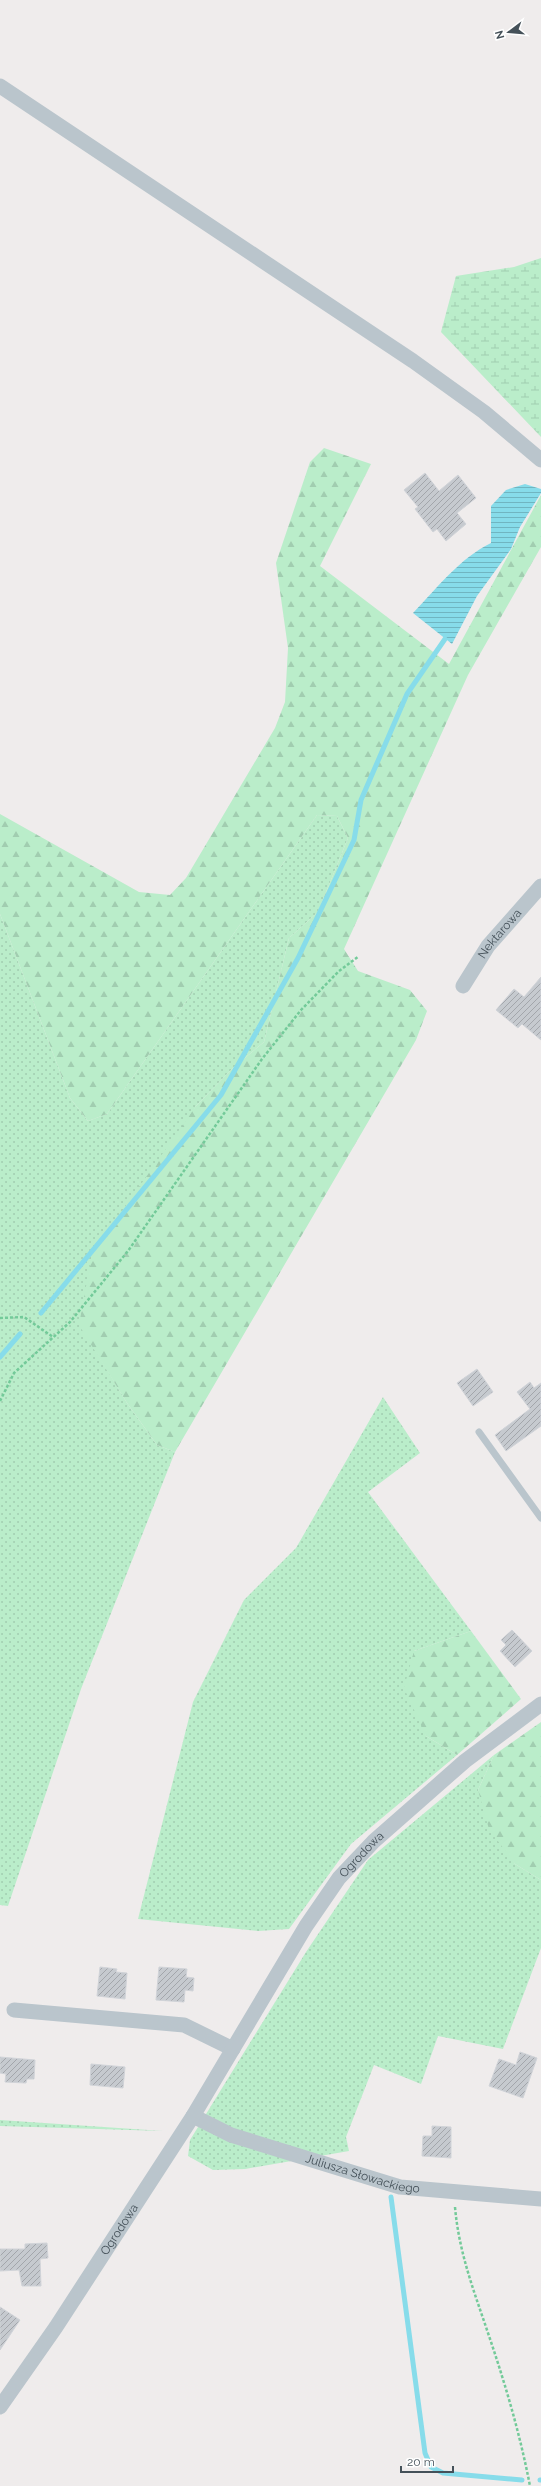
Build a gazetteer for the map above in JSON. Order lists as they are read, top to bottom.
{
  "streets": {
    "street": ["Nektarowa", "Ogrodowa", "Juliusza Słowackiego"]
  },
  "crossings": [
    ["Ogrodowa", "Juliusza Słowackiego"]
  ],
  "scale_bar": "20 m",
  "north": "left"
}
